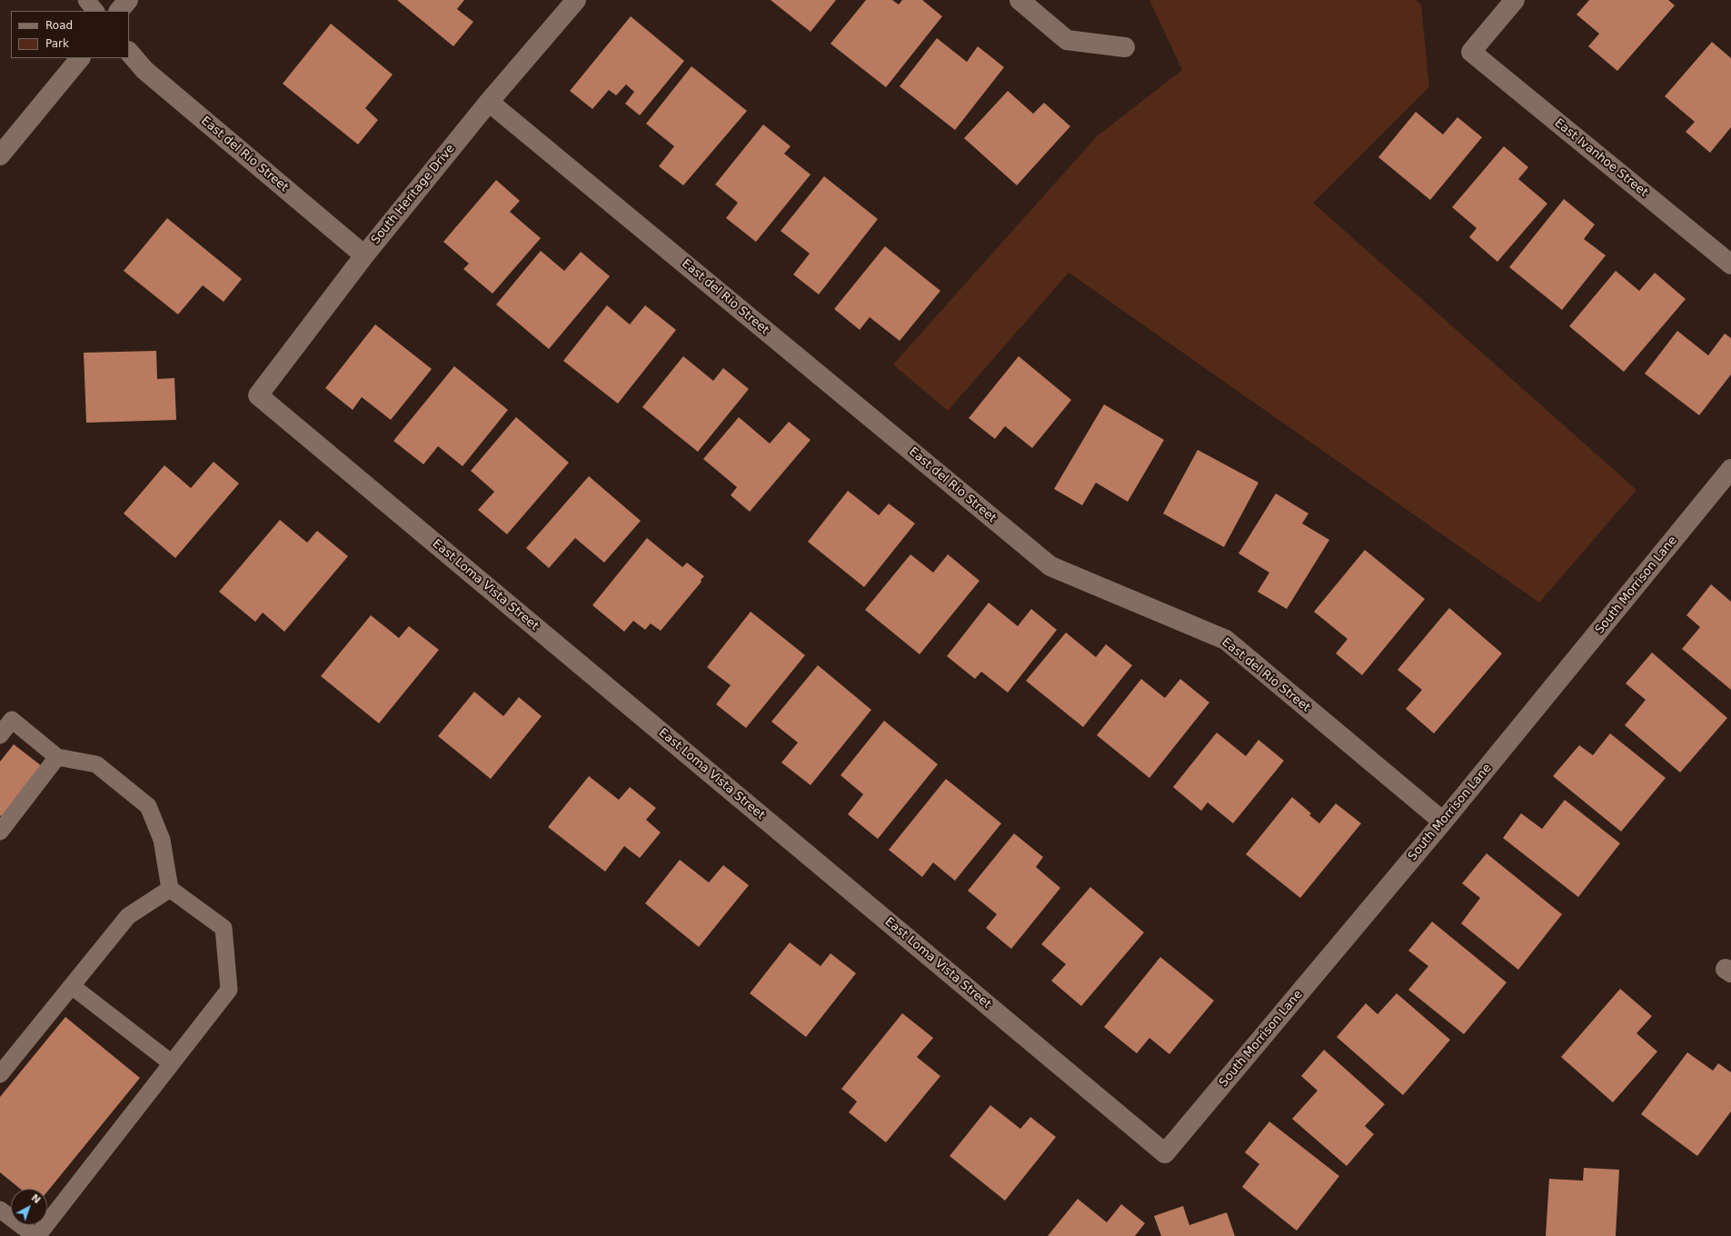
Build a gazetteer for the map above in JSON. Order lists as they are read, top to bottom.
{
  "streets": {
    "street": [
      "East del Rio Street",
      "East Ivanhoe Street",
      "South Heritage Drive",
      "East Loma Vista Street",
      "South Morrison Lane"
    ]
  },
  "crossings": [
    ["East del Rio Street", "South Heritage Drive"],
    ["East del Rio Street", "South Morrison Lane"],
    ["South Heritage Drive", "East Loma Vista Street"],
    ["East Loma Vista Street", "South Morrison Lane"]
  ],
  "legend": ["Road", "Park"],
  "north": "top right"
}
